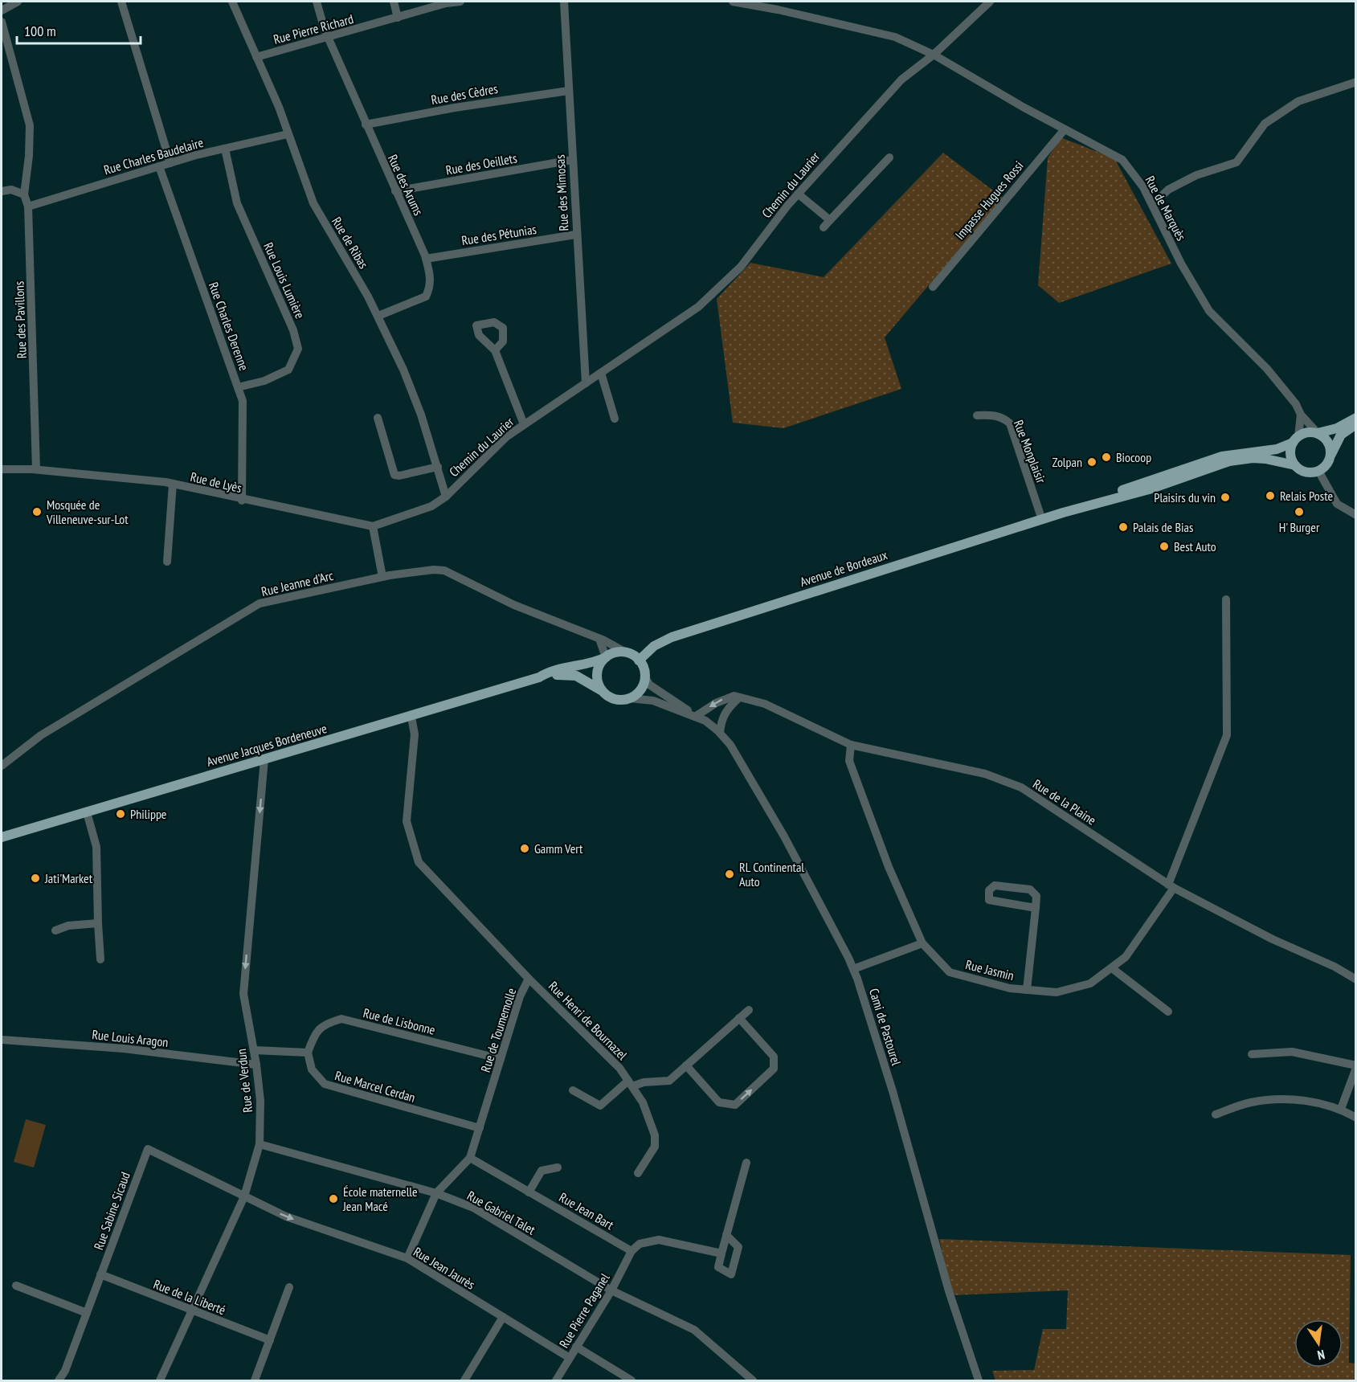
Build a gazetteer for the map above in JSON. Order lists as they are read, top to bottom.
{
  "streets": {
    "main road": ["Avenue de Bordeaux", "Avenue Jacques Bordeneuve"],
    "street": [
      "Rue Pierre Richard",
      "Rue des Cèdres",
      "Rue Charles Baudelaire",
      "Rue des Oeillets",
      "Rue des Arums",
      "Chemin du Laurier",
      "Rue des Mimosas",
      "Impasse Hugues Rossi",
      "Rue de Marquès",
      "Rue des Pétunias",
      "Rue de Ribas",
      "Rue Louis Lumière",
      "Rue des Pavillons",
      "Rue Charles Derenne",
      "Rue Monplaisir",
      "Rue de Lyès",
      "Rue Jeanne d'Arc",
      "Rue de la Plaine",
      "Rue Jasmin",
      "Rue Henri de Bournazel",
      "Rue de Lisbonne",
      "Cami de Pastourel",
      "Rue de Toumemolle",
      "Rue Louis Aragon",
      "Rue de Verdun",
      "Rue Marcel Cerdan",
      "Rue Sabine Sicaud",
      "Rue Jean Bart",
      "Rue Gabriel Talet",
      "Rue Jean Jaurès",
      "Rue de la Liberté",
      "Rue Pierre Paganel"
    ]
  },
  "crossings": [
    ["Rue Pierre Richard", "Rue des Arums"],
    ["Rue Pierre Richard", "Rue de Ribas"],
    ["Rue des Cèdres", "Rue des Arums"],
    ["Rue des Cèdres", "Rue des Mimosas"],
    ["Rue Charles Baudelaire", "Rue de Ribas"],
    ["Rue Charles Baudelaire", "Rue Louis Lumière"],
    ["Rue Charles Baudelaire", "Rue des Pavillons"],
    ["Rue Charles Baudelaire", "Rue Charles Derenne"],
    ["Rue des Oeillets", "Rue des Arums"],
    ["Rue des Oeillets", "Rue des Mimosas"],
    ["Rue des Arums", "Rue des Pétunias"],
    ["Rue des Arums", "Rue de Ribas"],
    ["Chemin du Laurier", "Rue des Mimosas"],
    ["Chemin du Laurier", "Rue de Marquès"],
    ["Chemin du Laurier", "Rue de Ribas"],
    ["Chemin du Laurier", "Rue de Lyès"],
    ["Rue des Mimosas", "Rue des Pétunias"],
    ["Impasse Hugues Rossi", "Rue de Marquès"],
    ["Rue de Marquès", "Avenue de Bordeaux"],
    ["Rue Louis Lumière", "Rue Charles Derenne"],
    ["Rue des Pavillons", "Rue de Lyès"],
    ["Rue Charles Derenne", "Rue de Lyès"],
    ["Rue Monplaisir", "Avenue de Bordeaux"],
    ["Avenue de Bordeaux", "Rue Jeanne d'Arc"],
    ["Avenue de Bordeaux", "Avenue Jacques Bordeneuve"],
    ["Avenue de Bordeaux", "Cami de Pastourel"],
    ["Rue Jeanne d'Arc", "Avenue Jacques Bordeneuve"],
    ["Rue Jeanne d'Arc", "Cami de Pastourel"],
    ["Avenue Jacques Bordeneuve", "Cami de Pastourel"],
    ["Avenue Jacques Bordeneuve", "Rue de Toumemolle"],
    ["Avenue Jacques Bordeneuve", "Rue de Verdun"],
    ["Rue de la Plaine", "Rue Jasmin"],
    ["Rue Henri de Bournazel", "Rue de Toumemolle"],
    ["Rue de Lisbonne", "Rue de Toumemolle"],
    ["Rue de Lisbonne", "Rue Marcel Cerdan"],
    ["Rue de Toumemolle", "Rue Marcel Cerdan"],
    ["Rue de Toumemolle", "Rue Jean Bart"],
    ["Rue de Toumemolle", "Rue Gabriel Talet"],
    ["Rue de Toumemolle", "Rue Jean Jaurès"],
    ["Rue Louis Aragon", "Rue de Verdun"],
    ["Rue de Verdun", "Rue Sabine Sicaud"],
    ["Rue de Verdun", "Rue Gabriel Talet"],
    ["Rue de Verdun", "Rue Jean Jaurès"],
    ["Rue de Verdun", "Rue de la Liberté"],
    ["Rue Sabine Sicaud", "Rue Jean Jaurès"],
    ["Rue Sabine Sicaud", "Rue de la Liberté"],
    ["Rue Jean Bart", "Rue Pierre Paganel"],
    ["Rue Gabriel Talet", "Rue Pierre Paganel"],
    ["Rue Jean Jaurès", "Rue Pierre Paganel"]
  ],
  "one_way": ["Rue de Verdun", "Rue Jean Jaurès"],
  "places": [
    "Biocoop",
    "Zolpan",
    "Relais Poste",
    "Plaisirs du vin",
    "Mosquée de Villeneuve-sur-Lot",
    "H' Burger",
    "Palais de Bias",
    "Best Auto",
    "Philippe",
    "Gamm Vert",
    "RL Continental Auto",
    "Jati'Market",
    "École maternelle Jean Macé"
  ],
  "scale_bar": "100 m",
  "north": "bottom"
}
